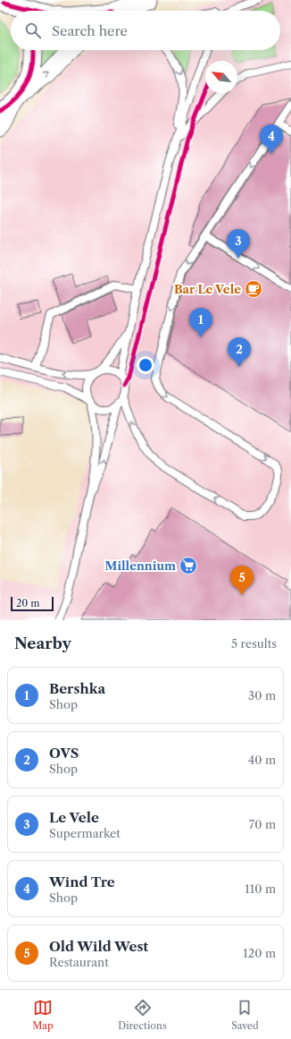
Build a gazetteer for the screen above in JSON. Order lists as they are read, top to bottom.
{
  "places": {
    "cafe": ["Bar Le Vele"],
    "supermarket": ["Millennium"]
  },
  "scale_bar": "20 m",
  "north": "top left",
  "page": {
    "search": "Search here",
    "pins": [
      "4",
      "3",
      "1",
      "2",
      "5"
    ],
    "scale": "20 m",
    "heading": ["Nearby", "5 results"],
    "list": [
      {
        "mark": "1",
        "name": "Bershka",
        "note": "Shop",
        "value": "30 m"
      },
      {
        "mark": "2",
        "name": "OVS",
        "note": "Shop",
        "value": "40 m"
      },
      {
        "mark": "3",
        "name": "Le Vele",
        "note": "Supermarket",
        "value": "70 m"
      },
      {
        "mark": "4",
        "name": "Wind Tre",
        "note": "Shop",
        "value": "110 m"
      },
      {
        "mark": "5",
        "name": "Old Wild West",
        "note": "Restaurant",
        "value": "120 m"
      }
    ],
    "nav": ["Map", "Directions", "Saved"]
  }
}
